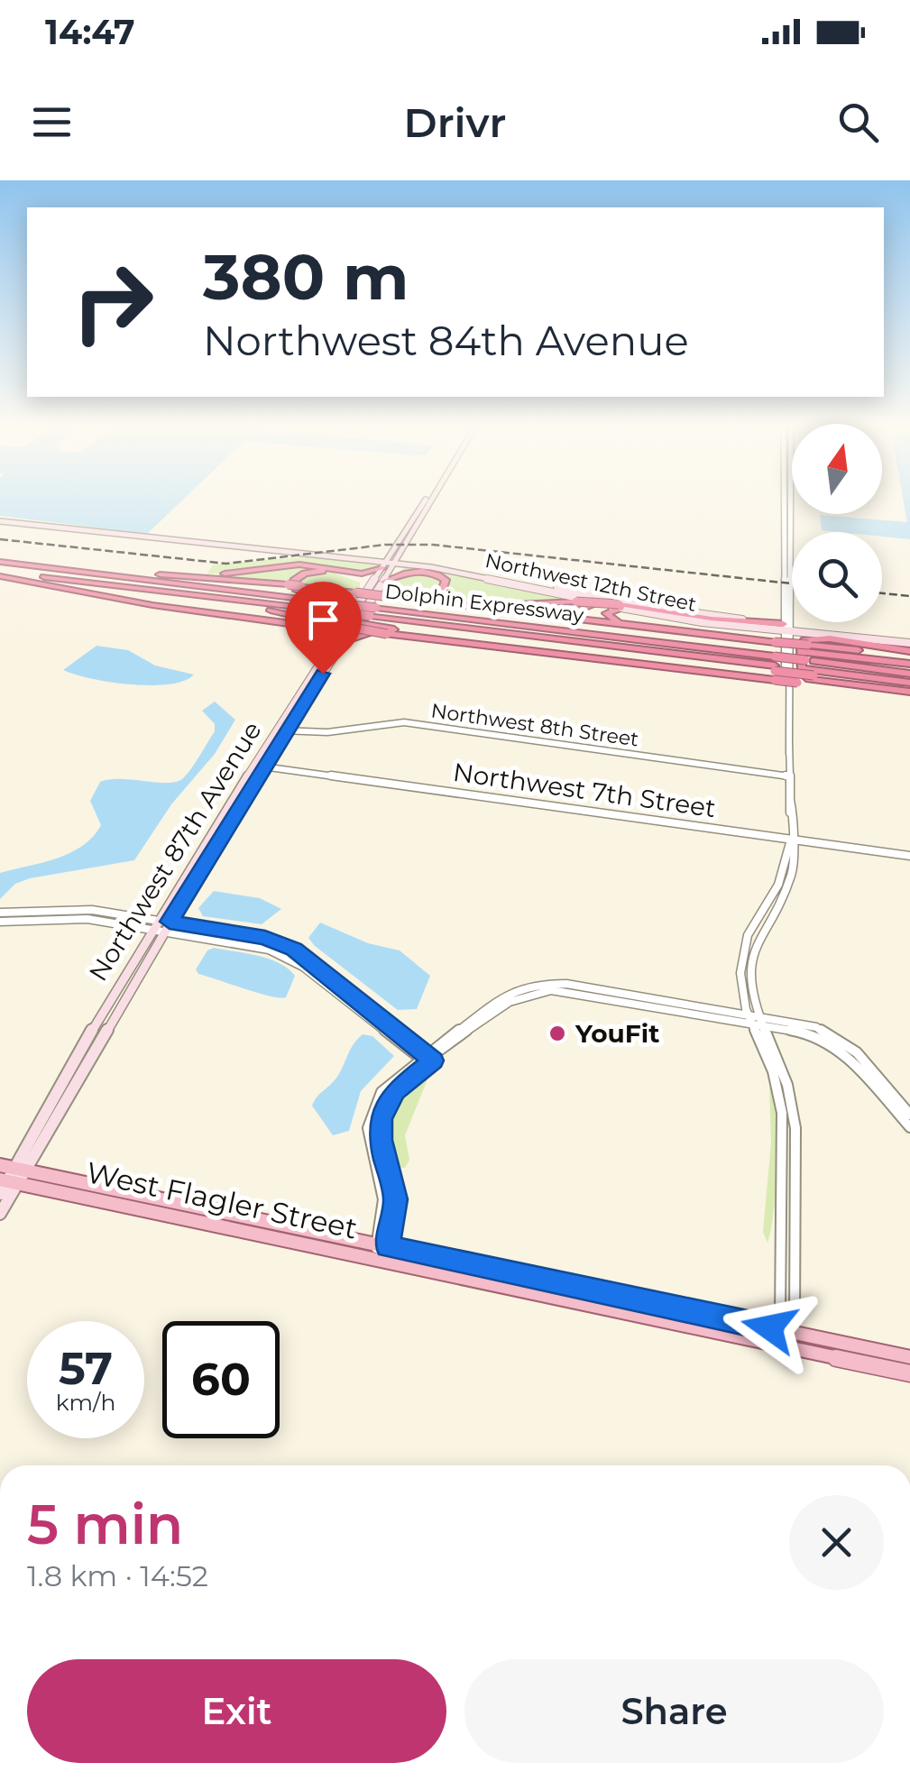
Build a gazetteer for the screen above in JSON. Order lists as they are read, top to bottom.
{
  "streets": {
    "highway": ["Dolphin Expressway"],
    "main road": ["Northwest 12th Street", "Northwest 87th Avenue", "West Flagler Street"],
    "street": ["Northwest 8th Street", "Northwest 7th Street"]
  },
  "crossings": [
    ["Northwest 12th Street", "Northwest 87th Avenue"],
    ["Dolphin Expressway", "Northwest 87th Avenue"],
    ["Northwest 8th Street", "Northwest 87th Avenue"],
    ["Northwest 7th Street", "Northwest 87th Avenue"],
    ["Northwest 87th Avenue", "West Flagler Street"]
  ],
  "places": ["YouFit"],
  "north": "top",
  "page": {
    "status": "14:47",
    "header": "Drivr",
    "turn": ["380 m", "Northwest 84th Avenue"],
    "speed": "57 km/h",
    "limit": "60",
    "heading": ["5 min", "1.8 km · 14:52"],
    "buttons": ["Exit", "Share"]
  }
}
